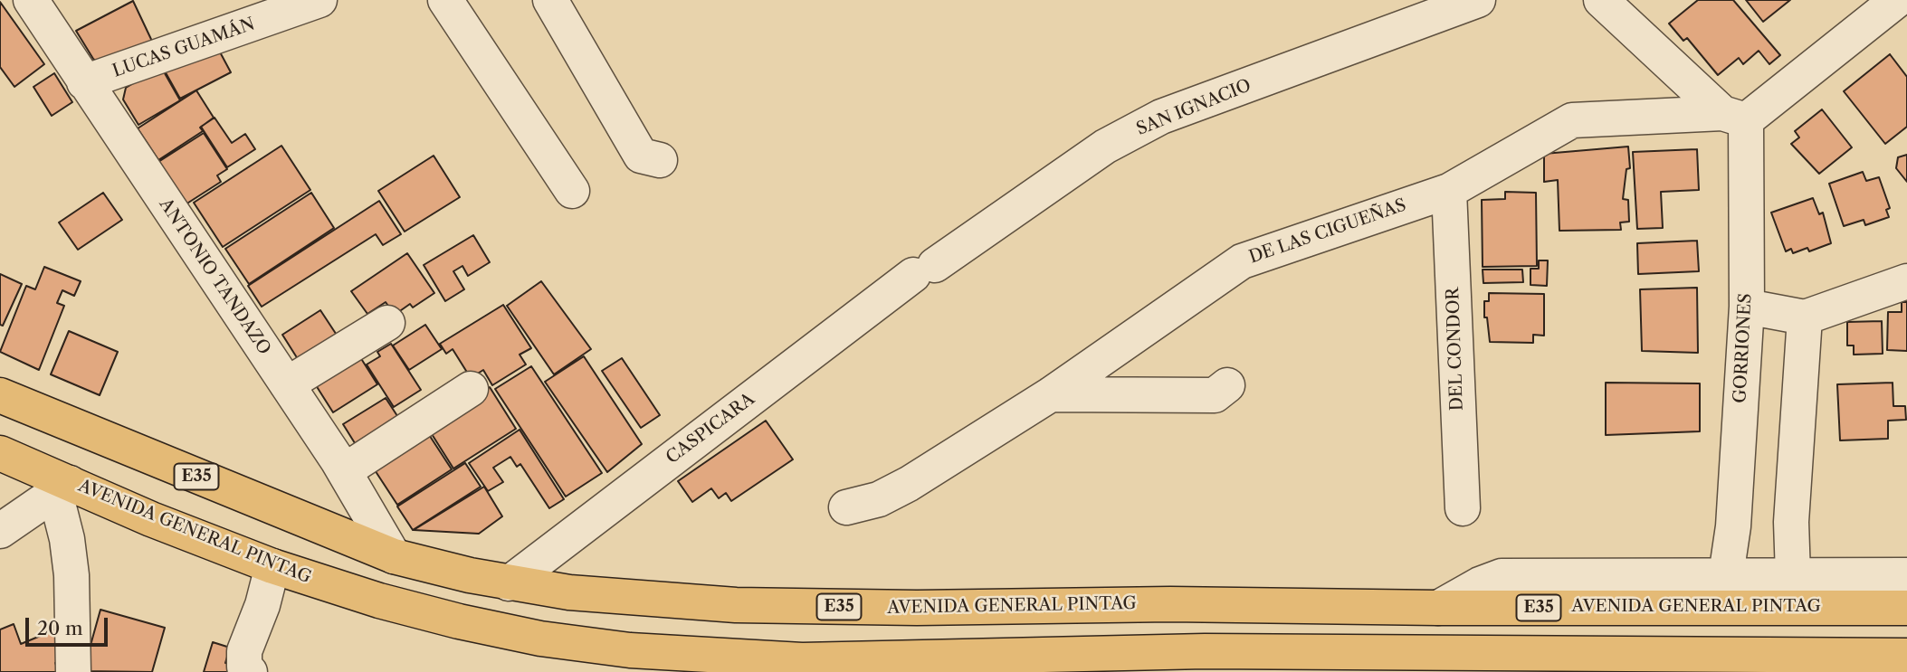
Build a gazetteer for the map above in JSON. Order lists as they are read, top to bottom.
{
  "streets": {
    "highway": ["E35", "AVENIDA GENERAL PINTAG"],
    "street": [
      "LUCAS GUAMÁN",
      "SAN IGNACIO",
      "DE LAS CIGUEÑAS",
      "ANTONIO TANDAZO",
      "GORRIONES",
      "DEL CONDOR",
      "CASPICARA"
    ]
  },
  "crossings": [
    ["LUCAS GUAMÁN", "ANTONIO TANDAZO"],
    ["SAN IGNACIO", "CASPICARA"],
    ["DE LAS CIGUEÑAS", "GORRIONES"],
    ["DE LAS CIGUEÑAS", "DEL CONDOR"],
    ["ANTONIO TANDAZO", "AVENIDA GENERAL PINTAG"],
    ["CASPICARA", "AVENIDA GENERAL PINTAG"]
  ],
  "scale_bar": "20 m"
}
